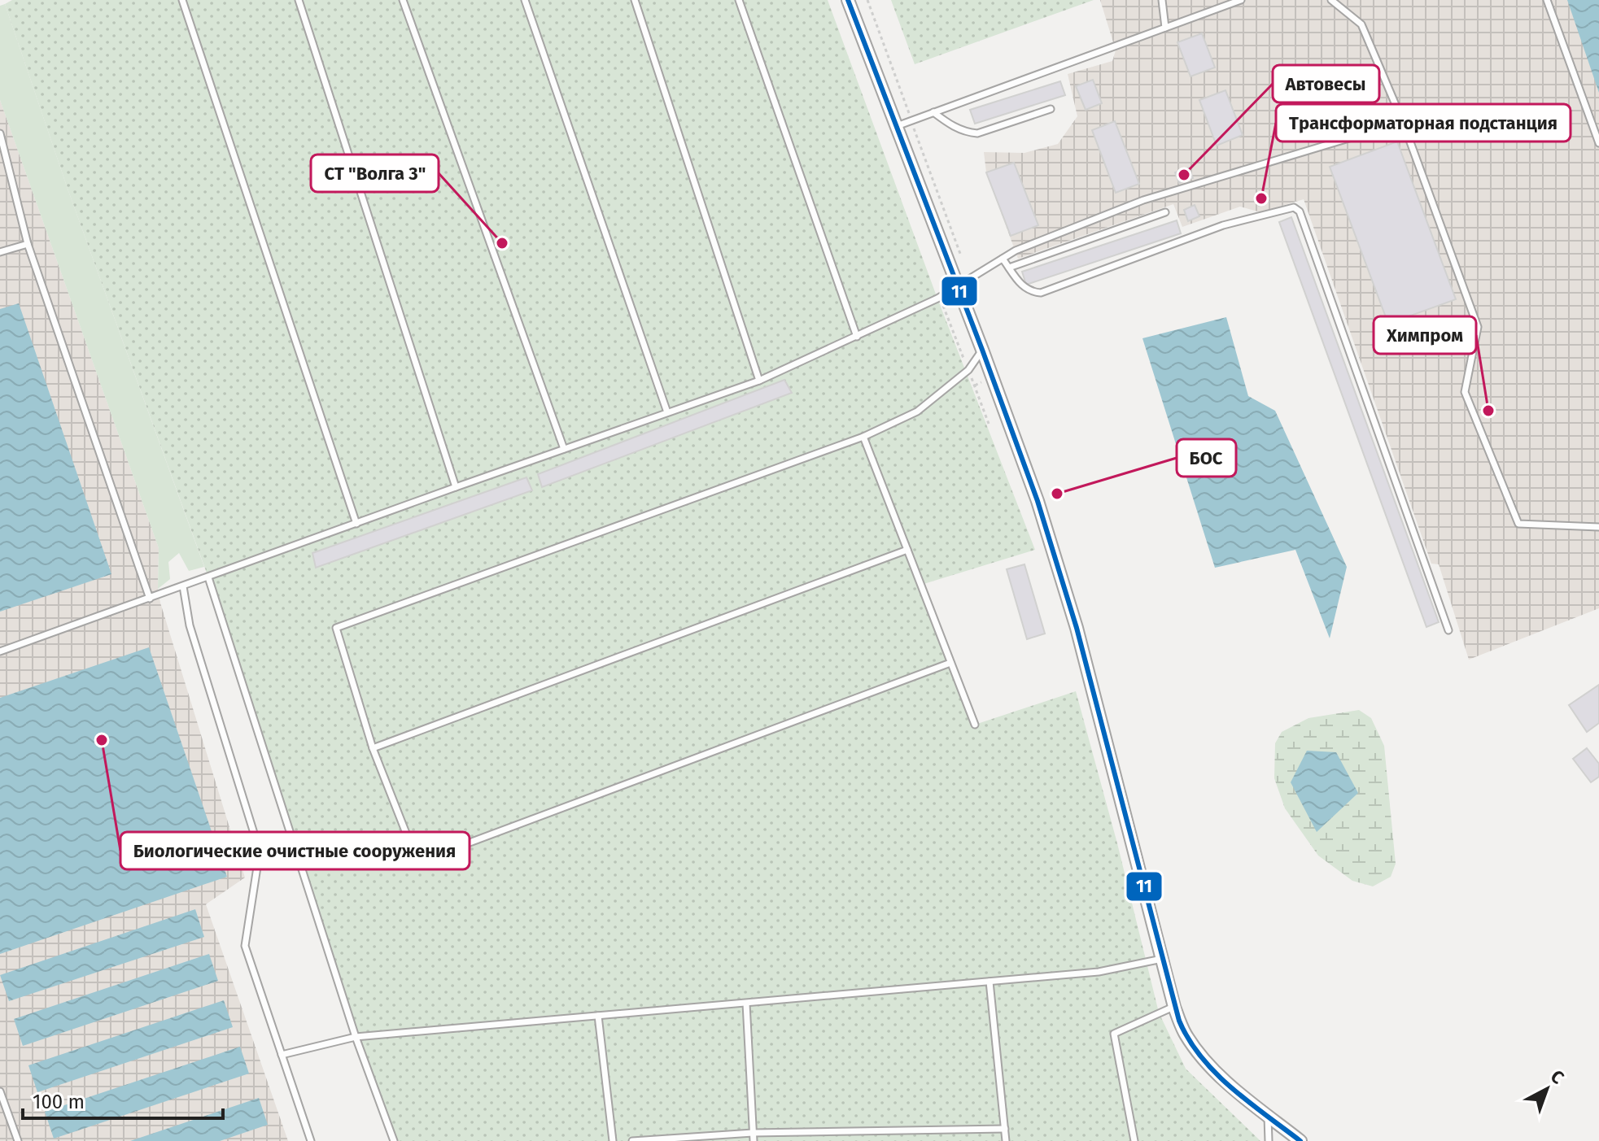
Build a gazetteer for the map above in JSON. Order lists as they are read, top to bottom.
{
  "places": [
    "Автовесы",
    "Трансформаторная подстанция",
    "СТ \"Волга 3\"",
    "Химпром",
    "БОС",
    "Биологические очистные сооружения"
  ],
  "lines": ["transit line 11"],
  "scale_bar": "100 m",
  "north": "top right"
}
